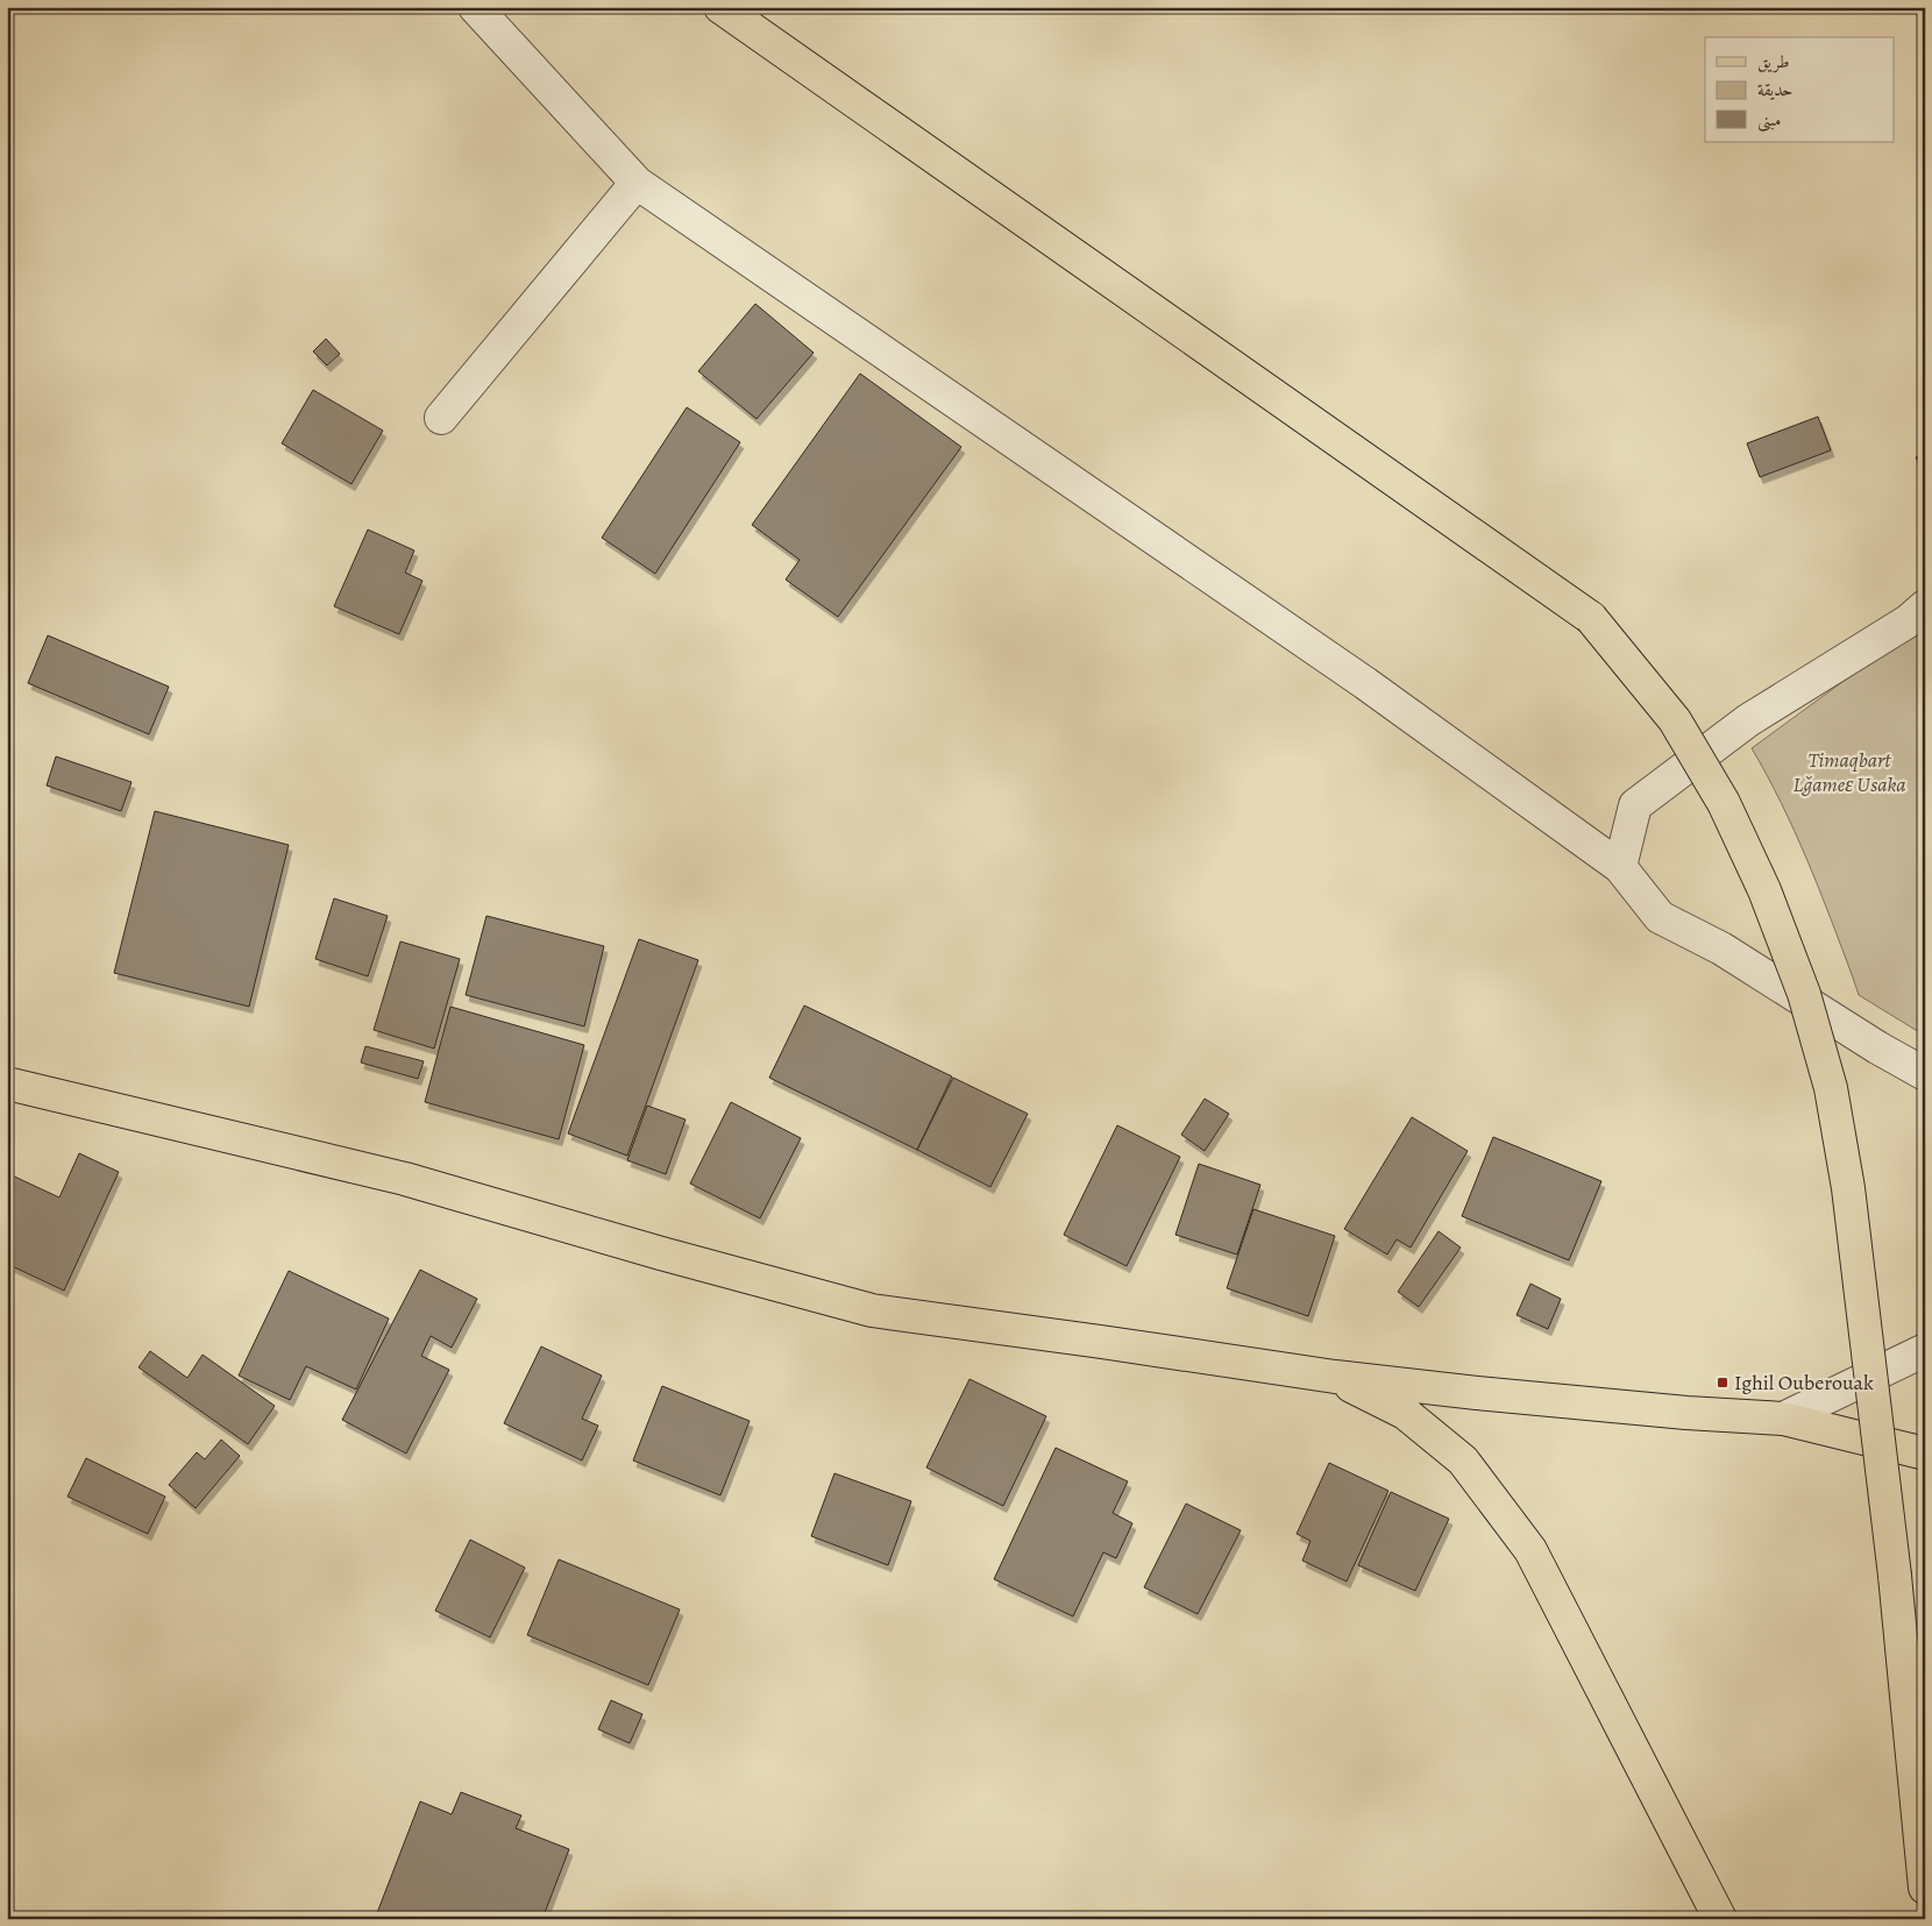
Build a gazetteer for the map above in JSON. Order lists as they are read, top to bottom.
{
  "parks": ["Timaqbart Lǧameɛ Usaka"],
  "places": {
    "transit": ["Ighil Ouberouak"]
  },
  "legend": ["طريق", "حديقة", "مبنى"]
}
